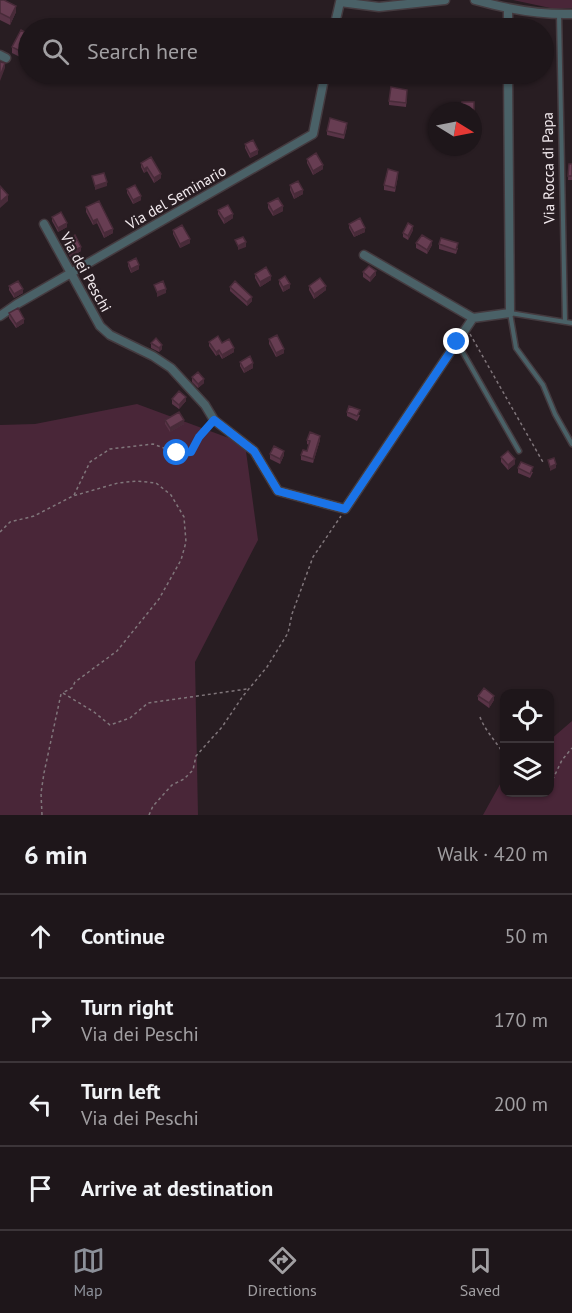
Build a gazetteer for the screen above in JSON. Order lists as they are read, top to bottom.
{
  "streets": {
    "street": ["Via del Seminario", "Via dei Peschi"],
    "lane": ["Via Rocca di Papa"]
  },
  "crossings": [
    ["Via del Seminario", "Via dei Peschi"]
  ],
  "north": "right",
  "page": {
    "search": "Search here",
    "heading": ["6 min", "Walk · 420 m"],
    "list": [
      ["Continue", "50 m"],
      ["Turn right", "Via dei Peschi", "170 m"],
      ["Turn left", "Via dei Peschi", "200 m"],
      "Arrive at destination"
    ],
    "nav": ["Map", "Directions", "Saved"]
  }
}
